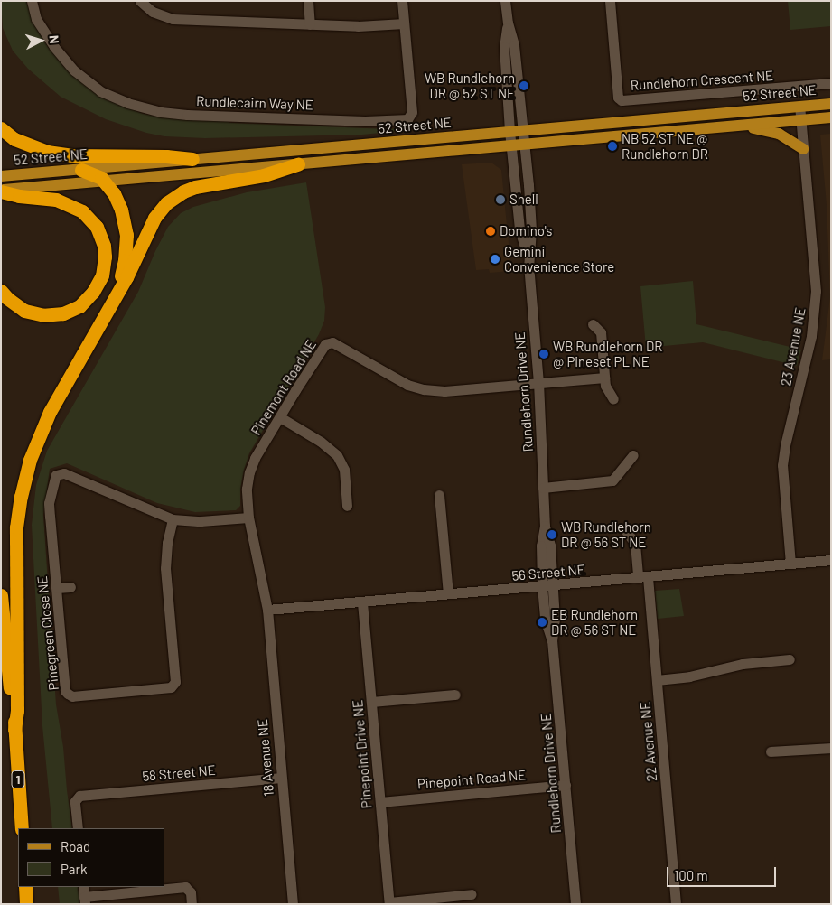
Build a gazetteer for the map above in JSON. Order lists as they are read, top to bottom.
{
  "streets": {
    "highway": ["1"],
    "main road": ["52 Street NE"],
    "street": [
      "Rundlehorn Crescent NE",
      "Rundlecairn Way NE",
      "23 Avenue NE",
      "Pinemont Road NE",
      "Rundlehorn Drive NE",
      "56 Street NE",
      "Pinegreen Close NE",
      "22 Avenue NE",
      "Pinepoint Drive NE",
      "18 Avenue NE",
      "58 Street NE",
      "Pinepoint Road NE"
    ]
  },
  "crossings": [
    ["52 Street NE", "23 Avenue NE"],
    ["52 Street NE", "Rundlehorn Drive NE"],
    ["23 Avenue NE", "56 Street NE"],
    ["Pinemont Road NE", "Rundlehorn Drive NE"],
    ["Pinemont Road NE", "56 Street NE"],
    ["Pinemont Road NE", "Pinegreen Close NE"],
    ["Pinemont Road NE", "18 Avenue NE"],
    ["Rundlehorn Drive NE", "56 Street NE"],
    ["Rundlehorn Drive NE", "Pinepoint Road NE"],
    ["56 Street NE", "22 Avenue NE"],
    ["56 Street NE", "Pinepoint Drive NE"],
    ["56 Street NE", "18 Avenue NE"],
    ["Pinepoint Drive NE", "Pinepoint Road NE"],
    ["18 Avenue NE", "58 Street NE"]
  ],
  "places": [
    "WB Rundlehorn DR @ 52 ST NE",
    "NB 52 ST NE @ Rundlehorn DR",
    "Shell",
    "Domino's",
    "Gemini Convenience Store",
    "WB Rundlehorn DR @ Pineset PL NE",
    "WB Rundlehorn DR @ 56 ST NE",
    "EB Rundlehorn DR @ 56 ST NE"
  ],
  "legend": ["Road", "Park"],
  "scale_bar": "100 m",
  "north": "right"
}
